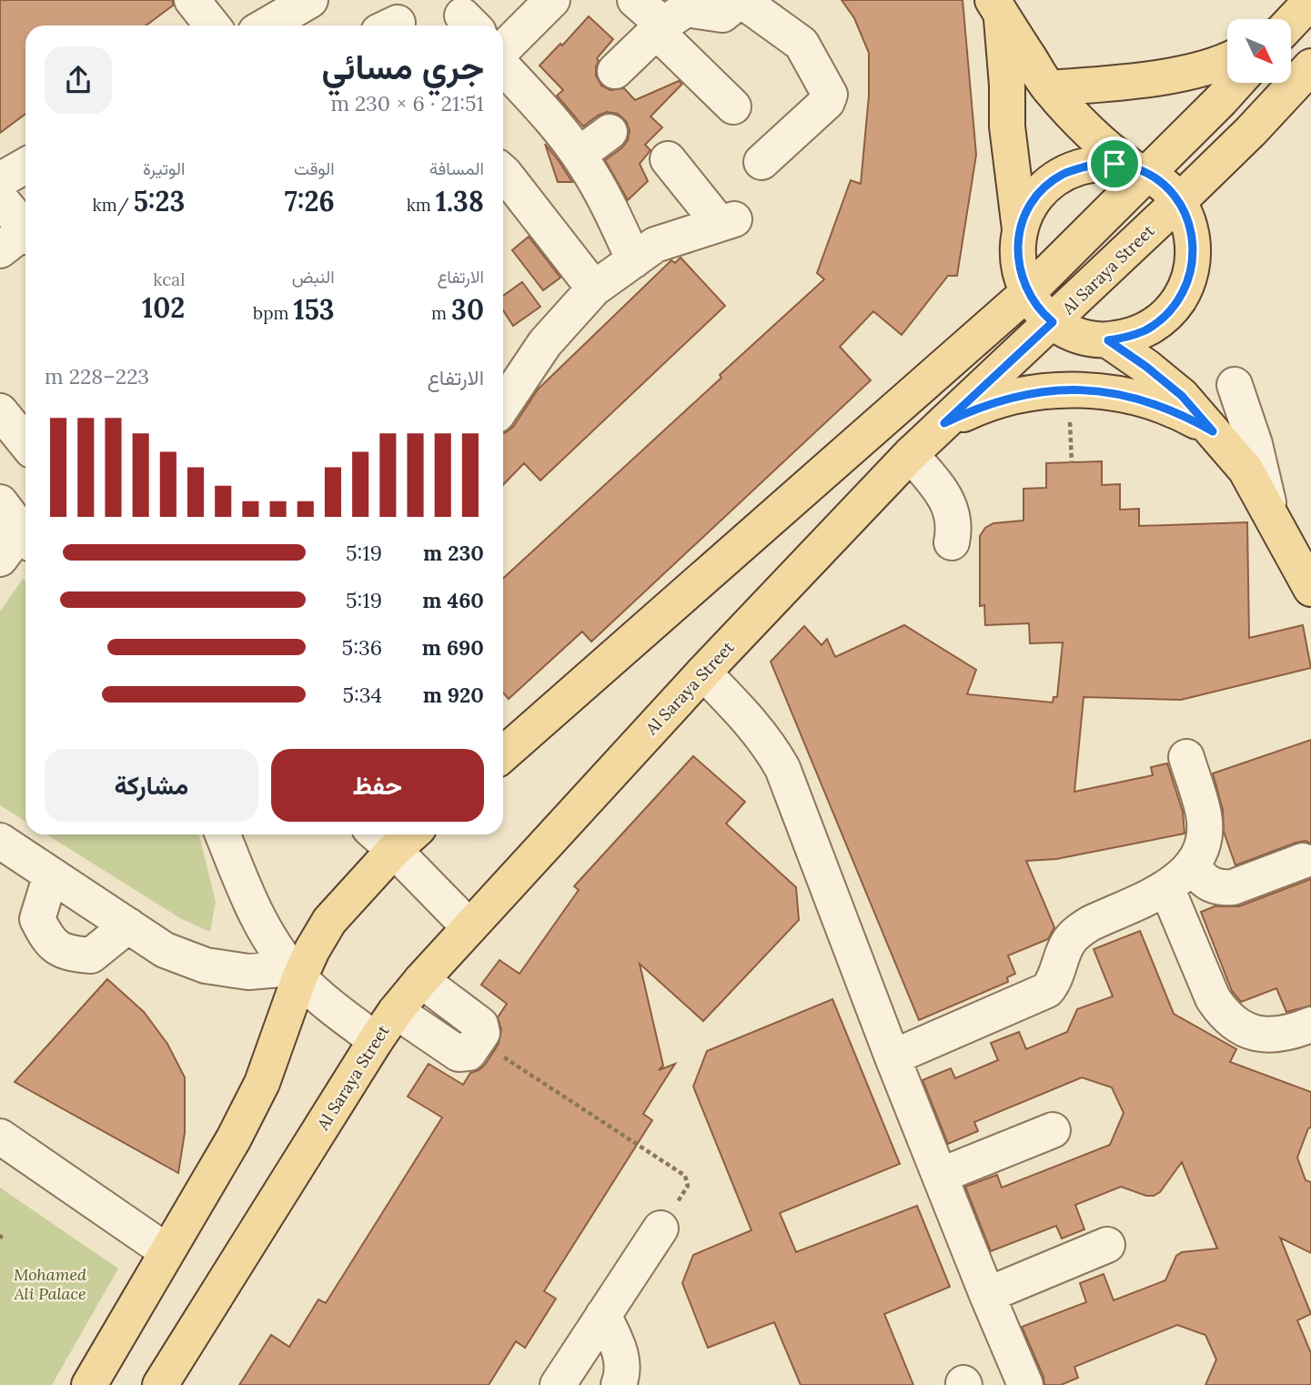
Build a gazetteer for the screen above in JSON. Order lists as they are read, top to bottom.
{
  "streets": {
    "main road": ["Al Saraya Street"]
  },
  "parks": ["Mohamed Ali Palace"],
  "north": "bottom right",
  "page": {
    "heading": ["جري مسائي", "21:51 · 6 × 230 m"],
    "stats": [
      ["المسافة", "1.38 km"],
      ["الوقت", "7:26"],
      ["الوتيرة", "5:23 /km"],
      ["الارتفاع", "30 m"],
      ["النبض", "153 bpm"],
      ["kcal", "102"]
    ],
    "chart": ["الارتفاع", "223–228 m"],
    "list": [
      {
        "name": "230 m",
        "note": "5:19"
      },
      {
        "name": "460 m",
        "note": "5:19"
      },
      {
        "name": "690 m",
        "note": "5:36"
      },
      {
        "name": "920 m",
        "note": "5:34"
      }
    ],
    "buttons": ["حفظ", "مشاركة"]
  }
}
